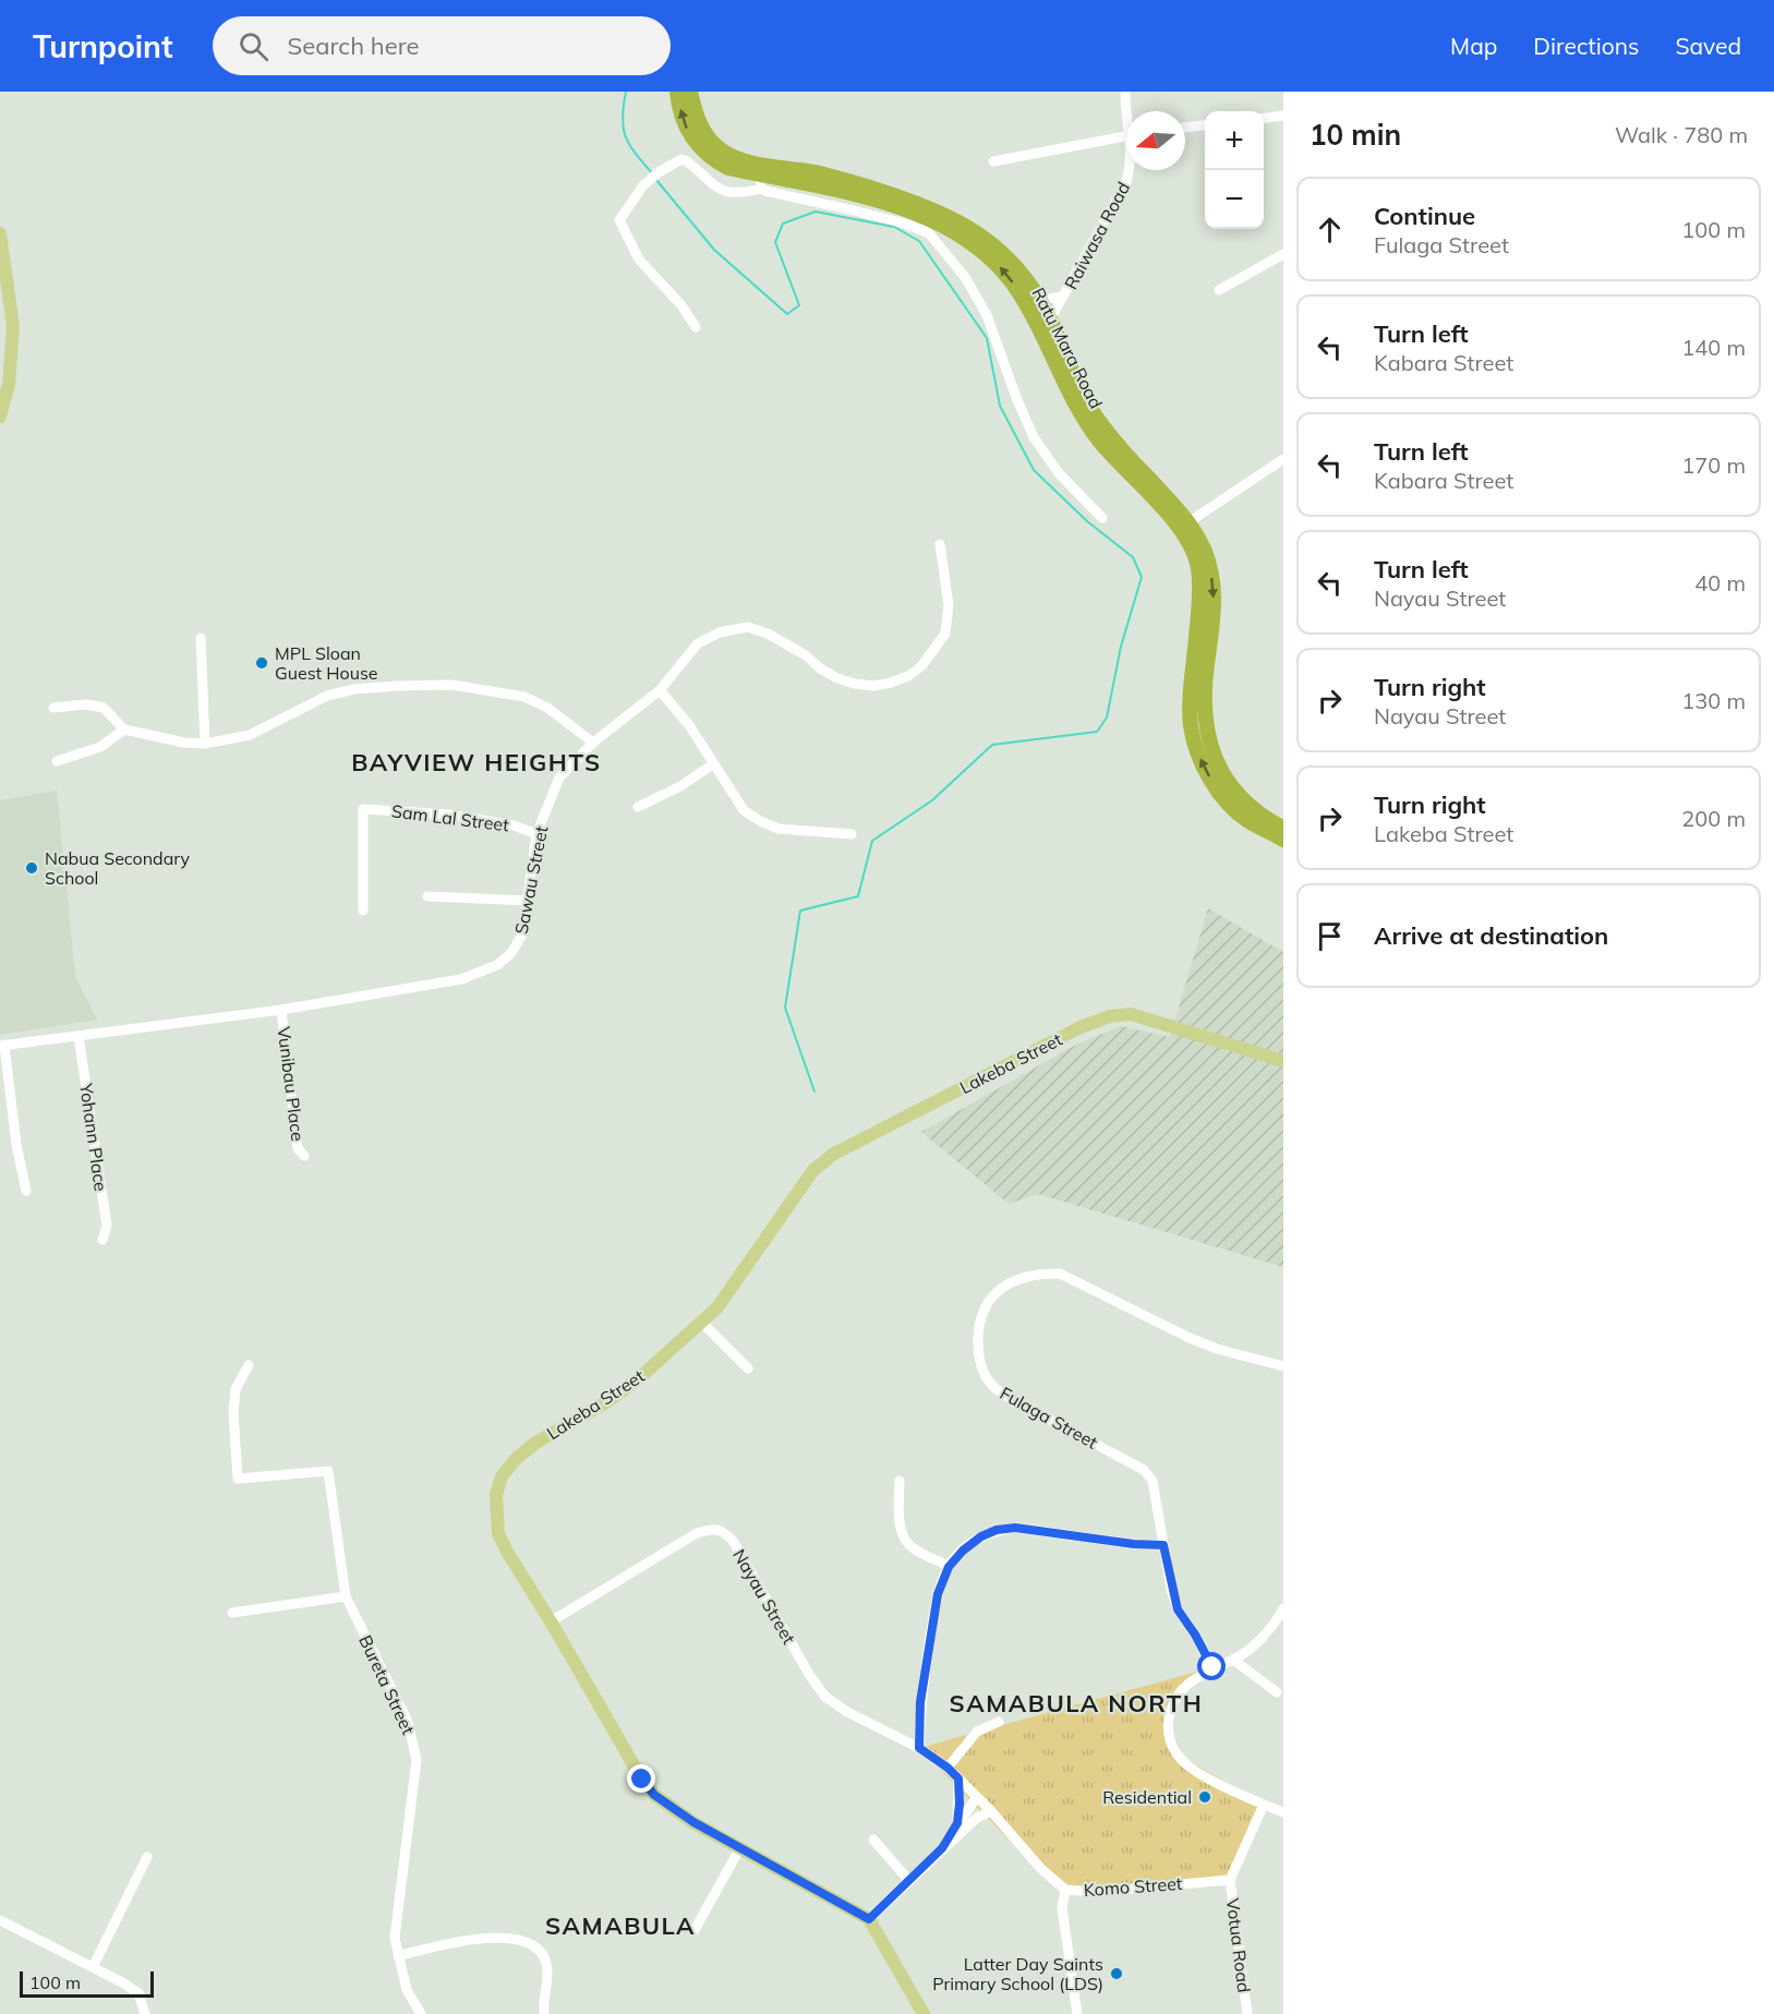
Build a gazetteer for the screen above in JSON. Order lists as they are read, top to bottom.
{
  "streets": {
    "highway": ["Ratu Mara Road"],
    "main road": ["Lakeba Street"],
    "street": [
      "Raiwasa Road",
      "Sam Lal Street",
      "Sawau Street",
      "Vunibau Place",
      "Yohann Place",
      "Fulaga Street",
      "Nayau Street",
      "Bureta Street",
      "Komo Street",
      "Votua Road"
    ]
  },
  "crossings": [
    ["Raiwasa Road", "Ratu Mara Road"],
    ["Sam Lal Street", "Sawau Street"],
    ["Sawau Street", "Vunibau Place"],
    ["Sawau Street", "Yohann Place"],
    ["Lakeba Street", "Nayau Street"],
    ["Nayau Street", "Komo Street"],
    ["Komo Street", "Votua Road"]
  ],
  "districts": ["BAYVIEW HEIGHTS", "SAMABULA NORTH", "SAMABULA"],
  "places": [
    "MPL Sloan Guest House",
    "Nabua Secondary School",
    "Residential",
    "Latter Day Saints Primary School (LDS)"
  ],
  "scale_bar": "100 m",
  "north": "left",
  "page": {
    "header": "Turnpoint",
    "search": "Search here",
    "nav": ["Map", "Directions", "Saved"],
    "heading": ["10 min", "Walk · 780 m"],
    "map_buttons": ["+", "−"],
    "list": [
      ["Continue", "Fulaga Street", "100 m"],
      ["Turn left", "Kabara Street", "140 m"],
      ["Turn left", "Kabara Street", "170 m"],
      ["Turn left", "Nayau Street", "40 m"],
      ["Turn right", "Nayau Street", "130 m"],
      ["Turn right", "Lakeba Street", "200 m"],
      "Arrive at destination"
    ],
    "scale": "100 m"
  }
}
